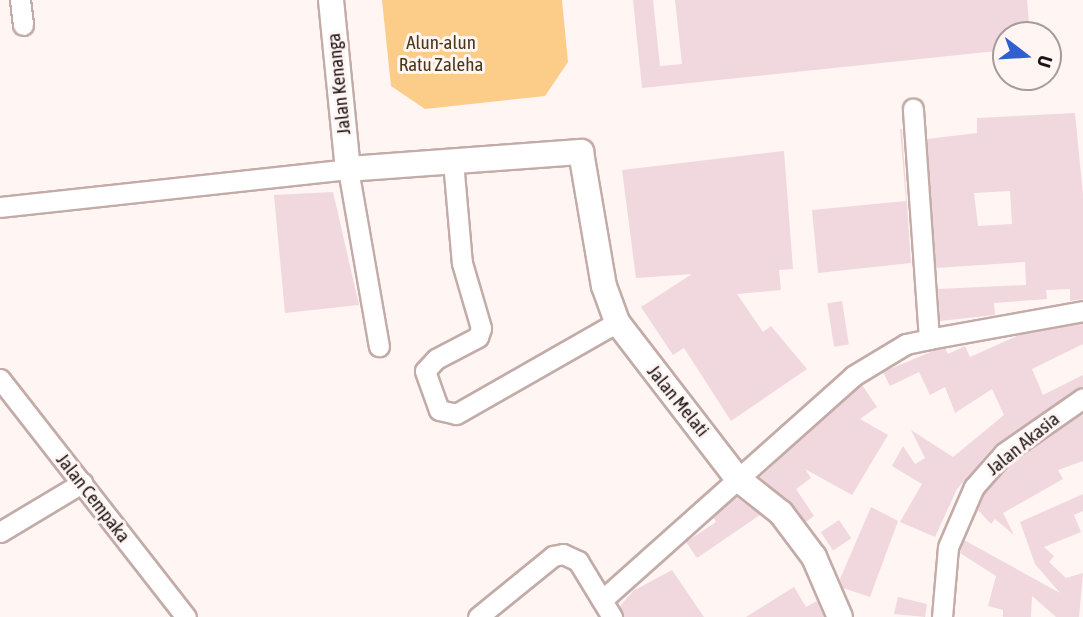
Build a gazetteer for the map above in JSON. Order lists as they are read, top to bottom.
{
  "streets": {
    "main road": ["Jalan Kenanga", "Jalan Melati"],
    "street": ["Jalan Akasia", "Jalan Cempaka"]
  },
  "parks": ["Alun-alun Ratu Zaleha"],
  "north": "right"
}
